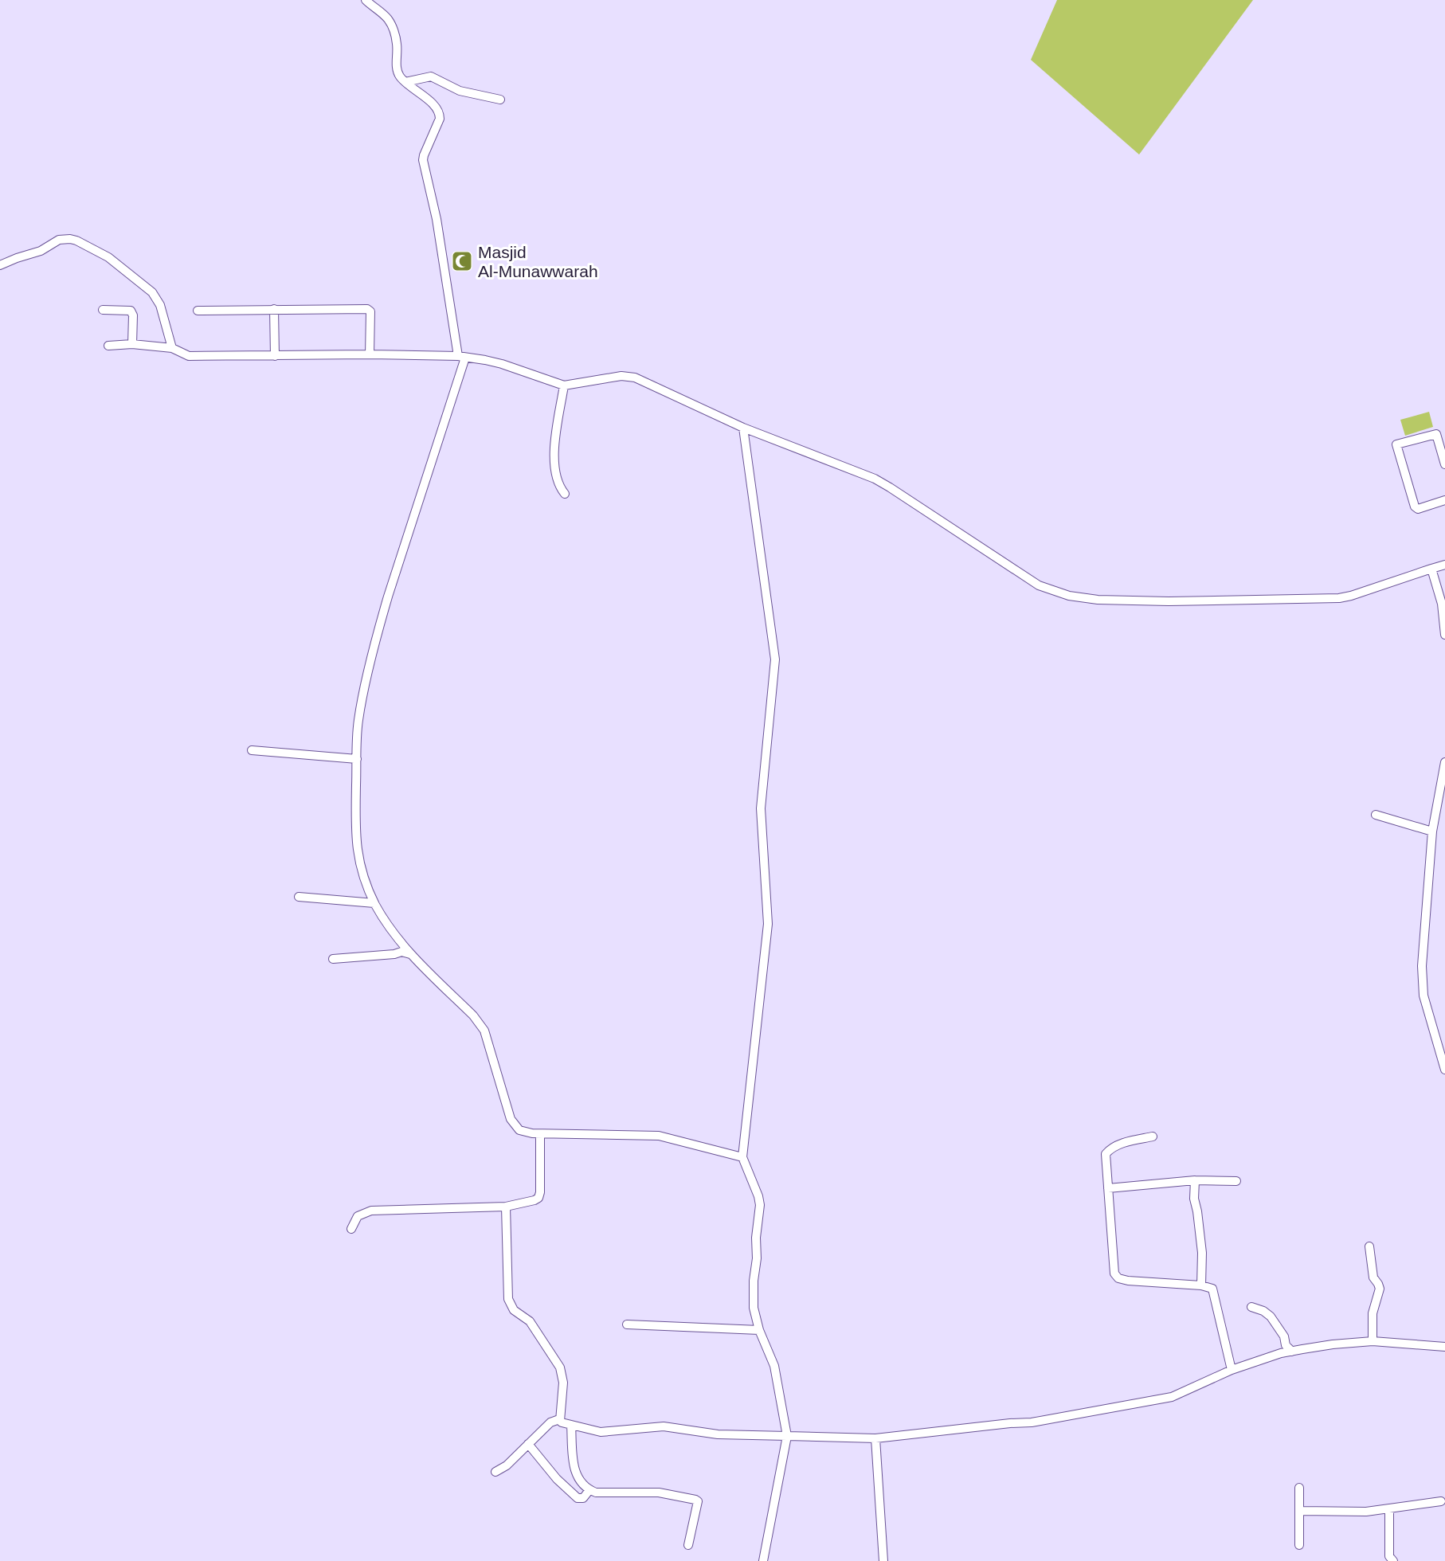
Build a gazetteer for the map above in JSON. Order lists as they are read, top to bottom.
{
  "places": {
    "mosque": ["Masjid Al-Munawwarah"]
  }
}
